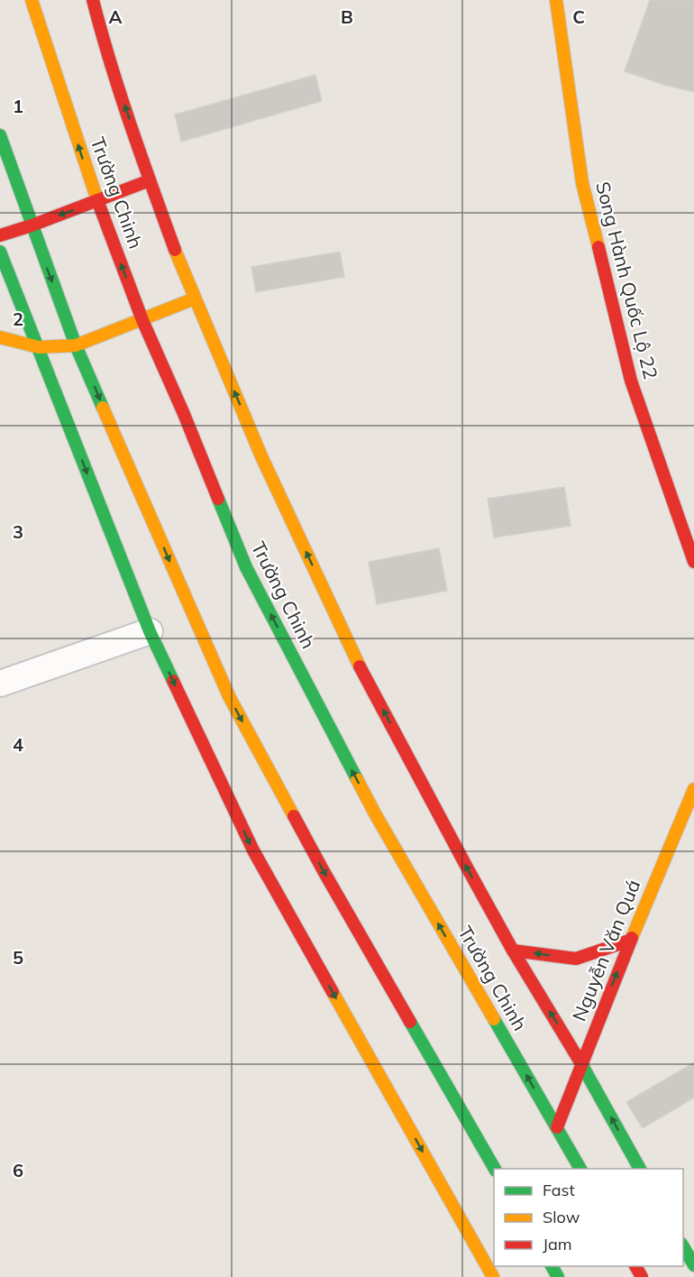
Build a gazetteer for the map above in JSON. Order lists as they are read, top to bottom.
{
  "streets": {
    "main road": ["Trường Chinh", "Song Hành Quốc Lộ 22", "Nguyễn Văn Quá"]
  },
  "crossings": [
    ["Trường Chinh", "Nguyễn Văn Quá"]
  ],
  "one_way": ["Nguyễn Văn Quá"],
  "legend": ["Fast", "Slow", "Jam"],
  "grid": {
    "columns": ["A", "B", "C"],
    "rows": [
      "1",
      "2",
      "3",
      "4",
      "5",
      "6"
    ]
  }
}
